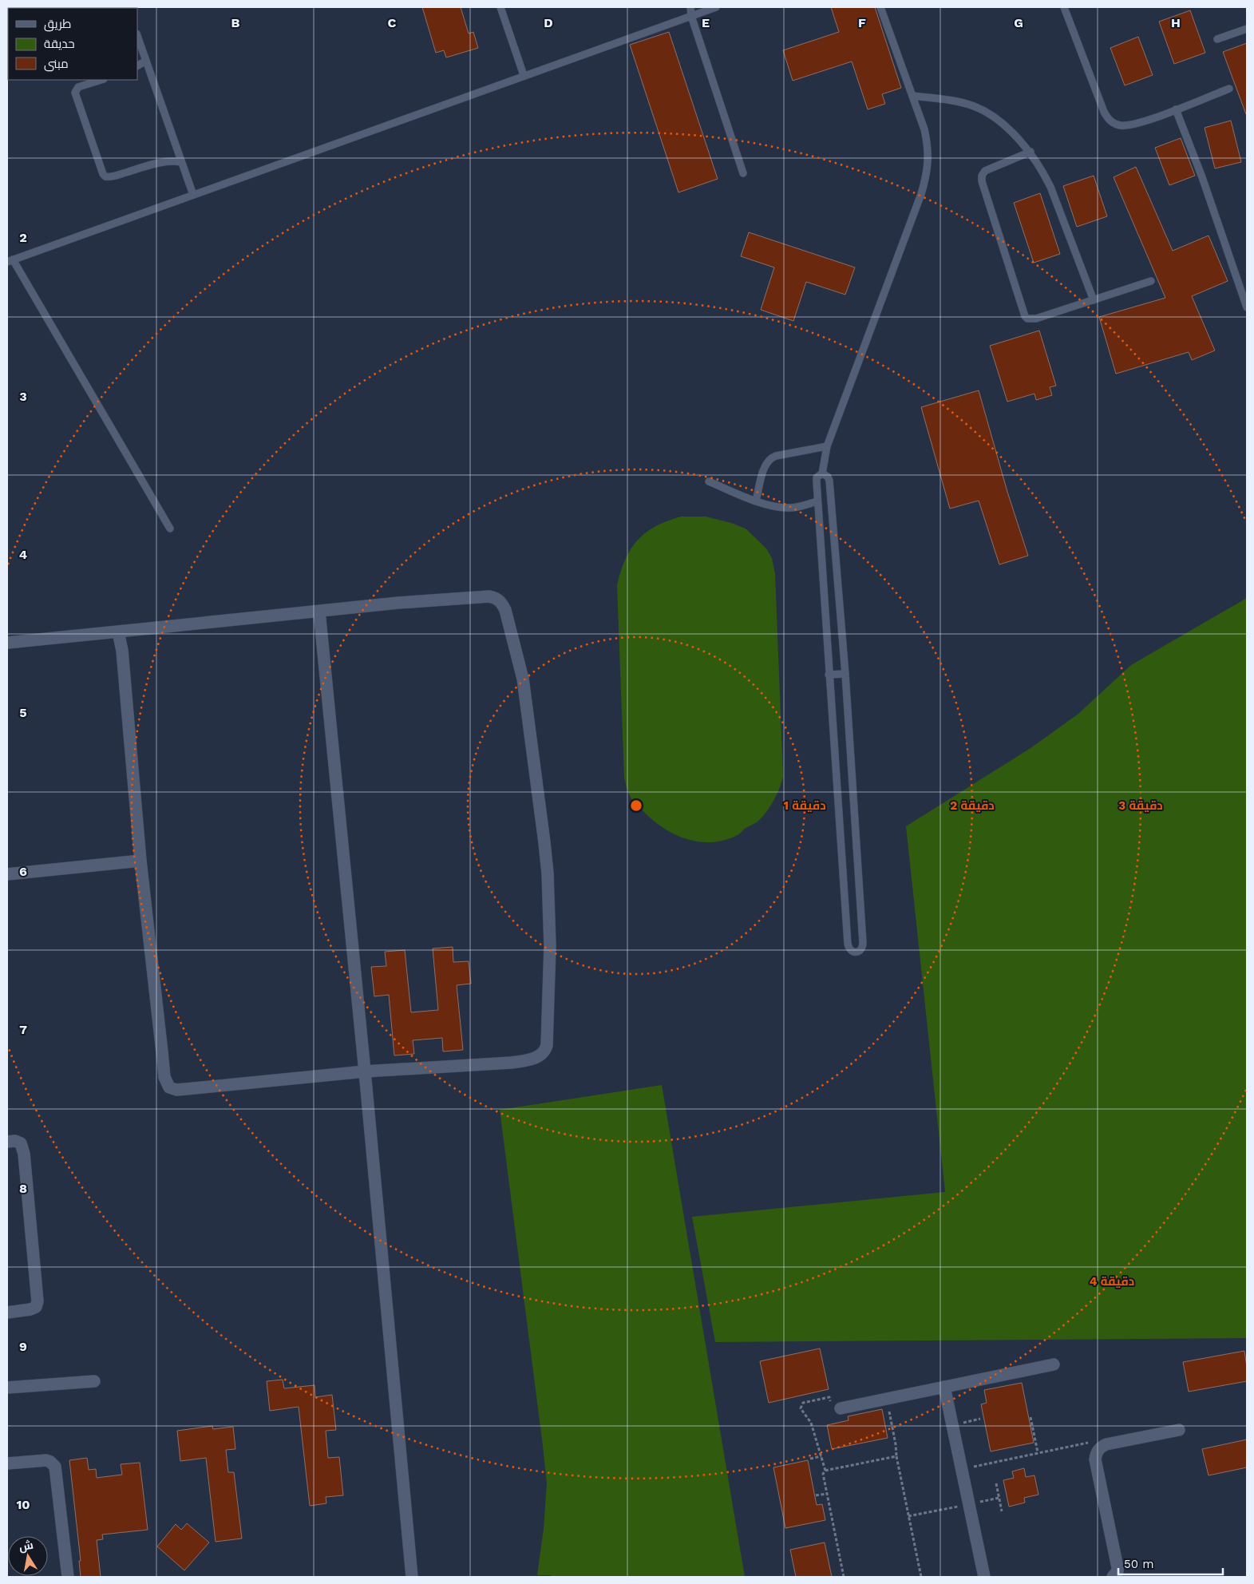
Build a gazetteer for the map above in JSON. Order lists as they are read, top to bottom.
{
  "legend": ["طريق", "حديقة", "مبنى"],
  "scale_bar": "50 m",
  "north": "top",
  "grid": {
    "columns": [
      "B",
      "C",
      "D",
      "E",
      "F",
      "G",
      "H"
    ],
    "rows": [
      "2",
      "3",
      "4",
      "5",
      "6",
      "7",
      "8",
      "9",
      "10"
    ]
  },
  "rings": [
    "1 دقيقة",
    "2 دقيقة",
    "3 دقيقة",
    "4 دقيقة"
  ]
}
